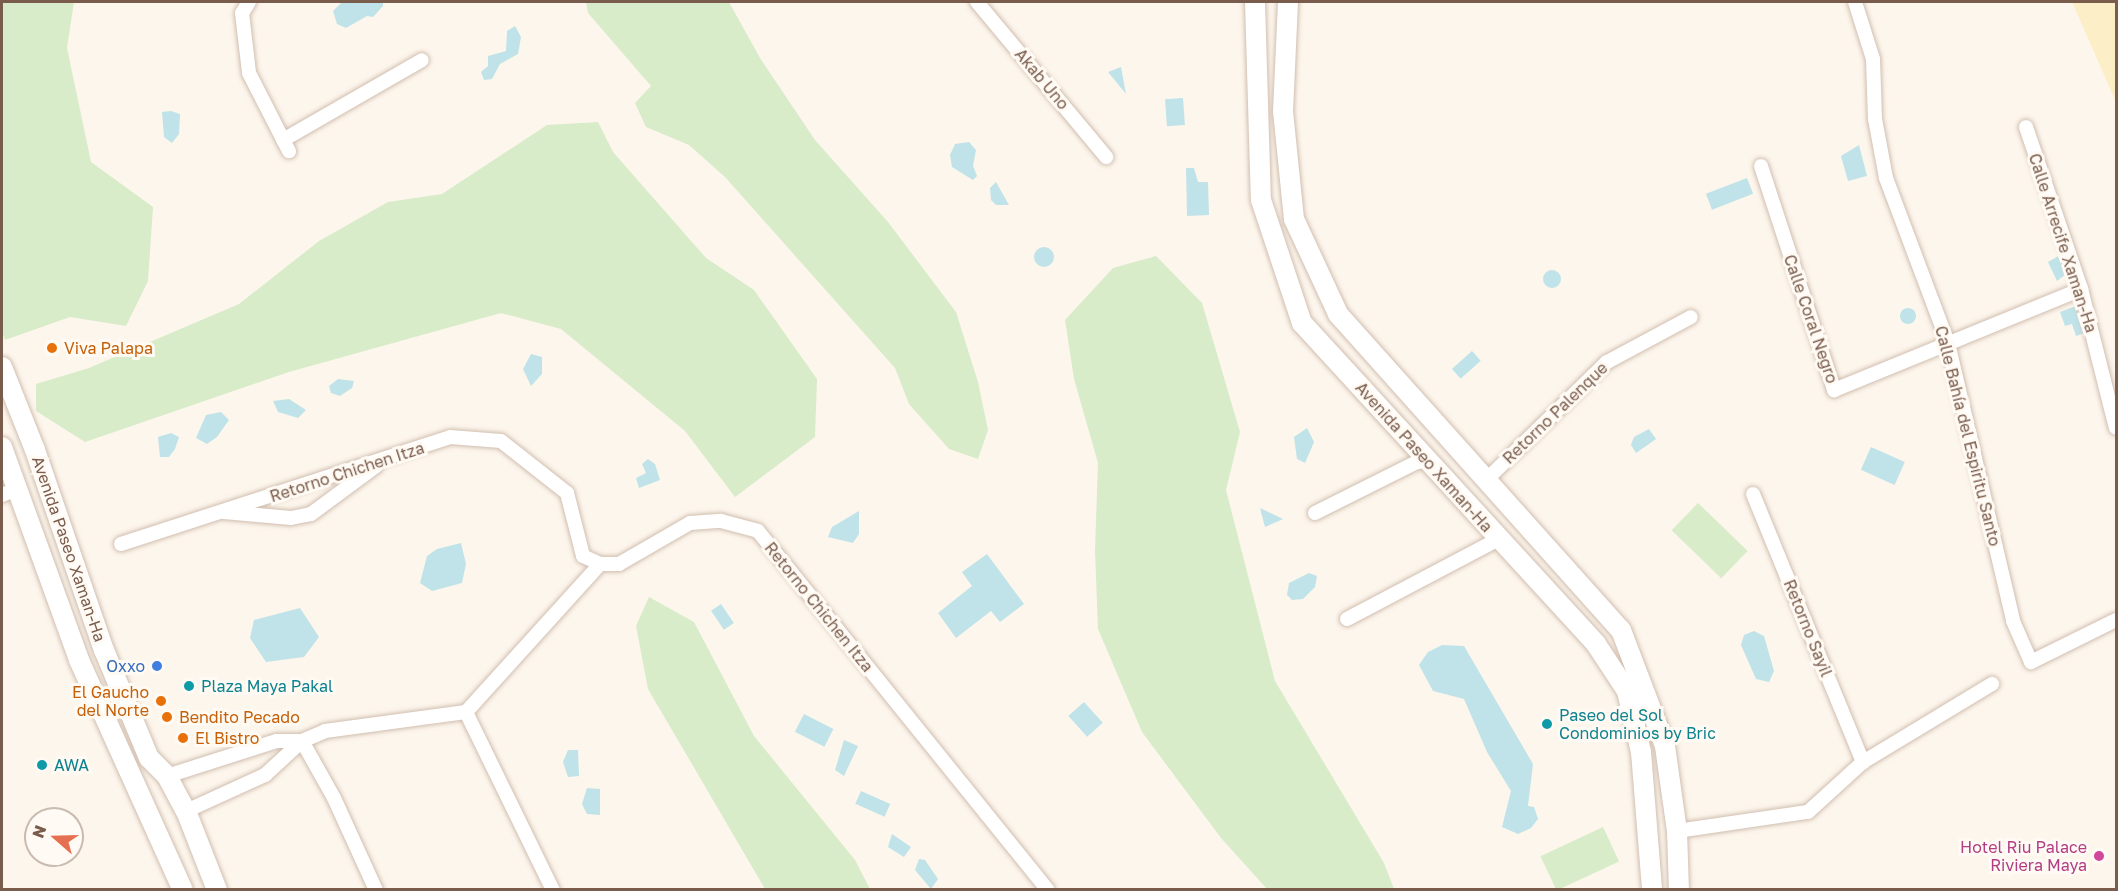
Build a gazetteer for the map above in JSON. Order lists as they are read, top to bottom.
{
  "streets": {
    "main road": ["Avenida Paseo Xaman-Ha"],
    "street": [
      "Akab Uno",
      "Calle Arrecife Xaman-Ha",
      "Calle Coral Negro",
      "Retorno Palenque",
      "Calle Bahía del Espiritu Santo",
      "Retorno Chichen Itza",
      "Retorno Sayil"
    ]
  },
  "crossings": [
    ["Calle Coral Negro", "Calle Bahía del Espiritu Santo"],
    ["Retorno Palenque", "Avenida Paseo Xaman-Ha"]
  ],
  "places": [
    "Viva Palapa",
    "Oxxo",
    "Plaza Maya Pakal",
    "El Gaucho del Norte",
    "Bendito Pecado",
    "Paseo del Sol Condominios by Bric",
    "El Bistro",
    "AWA",
    "Hotel Riu Palace Riviera Maya"
  ],
  "north": "left"
}
